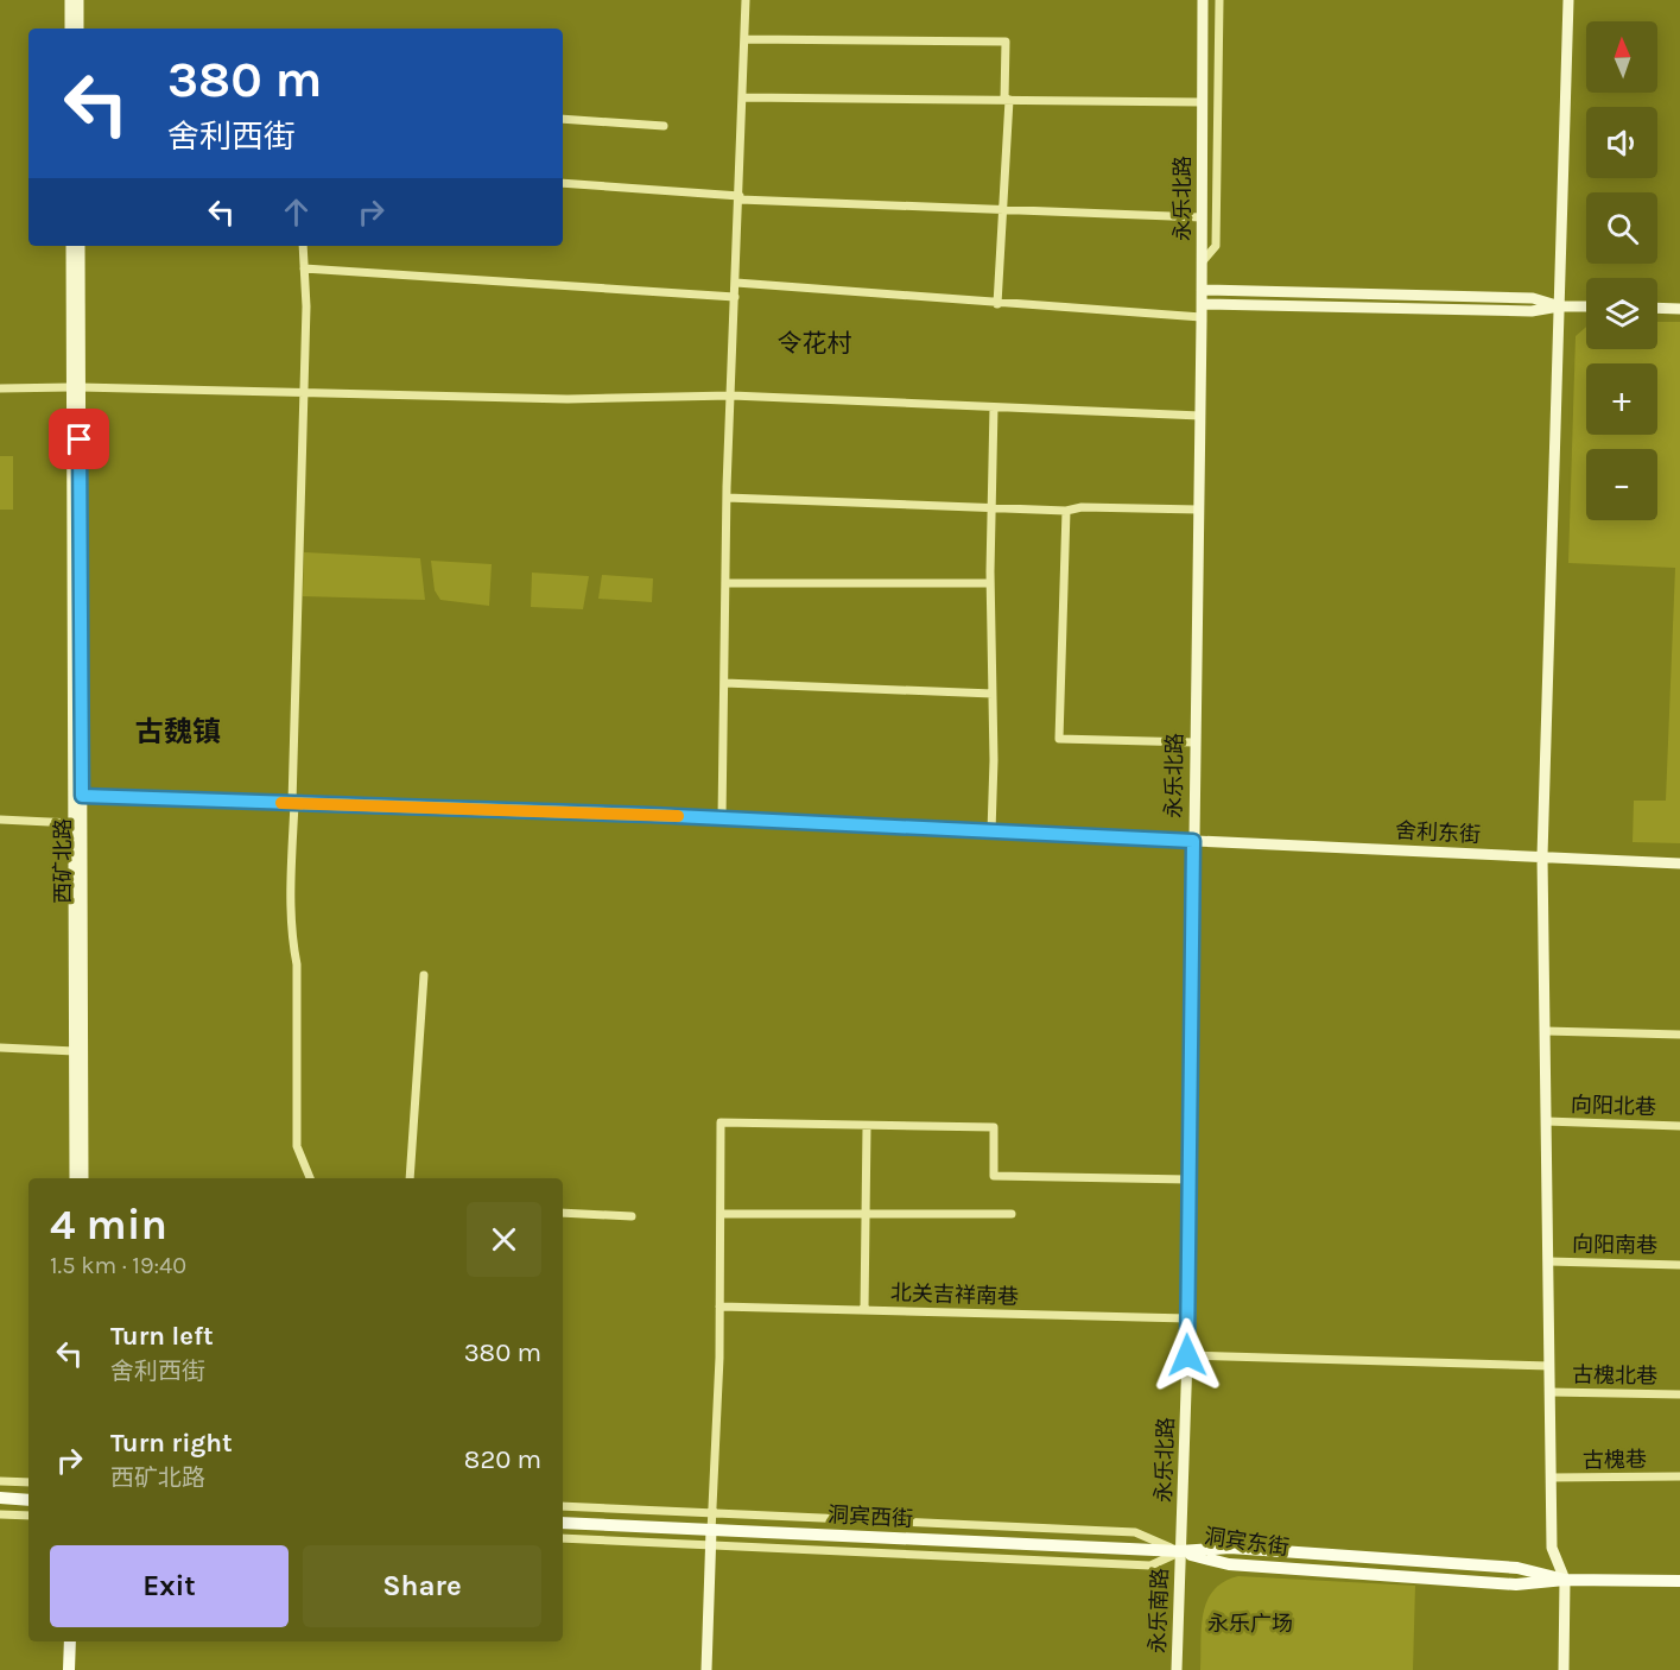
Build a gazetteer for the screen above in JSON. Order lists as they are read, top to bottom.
{
  "streets": {
    "main road": ["洞宾西街", "洞宾东街"],
    "street": [
      "永乐北路",
      "舍利东街",
      "西矿北路",
      "向阳北巷",
      "向阳南巷",
      "北关吉祥南巷",
      "古槐北巷",
      "古槐巷",
      "永乐南路"
    ]
  },
  "crossings": [
    ["永乐北路", "舍利东街"],
    ["永乐北路", "北关吉祥南巷"],
    ["永乐北路", "洞宾西街"],
    ["永乐北路", "洞宾东街"],
    ["永乐北路", "永乐南路"],
    ["舍利东街", "西矿北路"],
    ["洞宾西街", "洞宾东街"],
    ["洞宾西街", "永乐南路"],
    ["洞宾东街", "永乐南路"]
  ],
  "districts": ["令花村", "古魏镇"],
  "parks": ["永乐广场"],
  "north": "top",
  "page": {
    "map_buttons": ["+", "−"],
    "turn": ["380 m", "舍利西街"],
    "heading": ["4 min", "1.5 km · 19:40"],
    "list": [
      {
        "name": "Turn left",
        "note": "舍利西街",
        "value": "380 m"
      },
      {
        "name": "Turn right",
        "note": "西矿北路",
        "value": "820 m"
      }
    ],
    "buttons": ["Exit", "Share"]
  }
}
